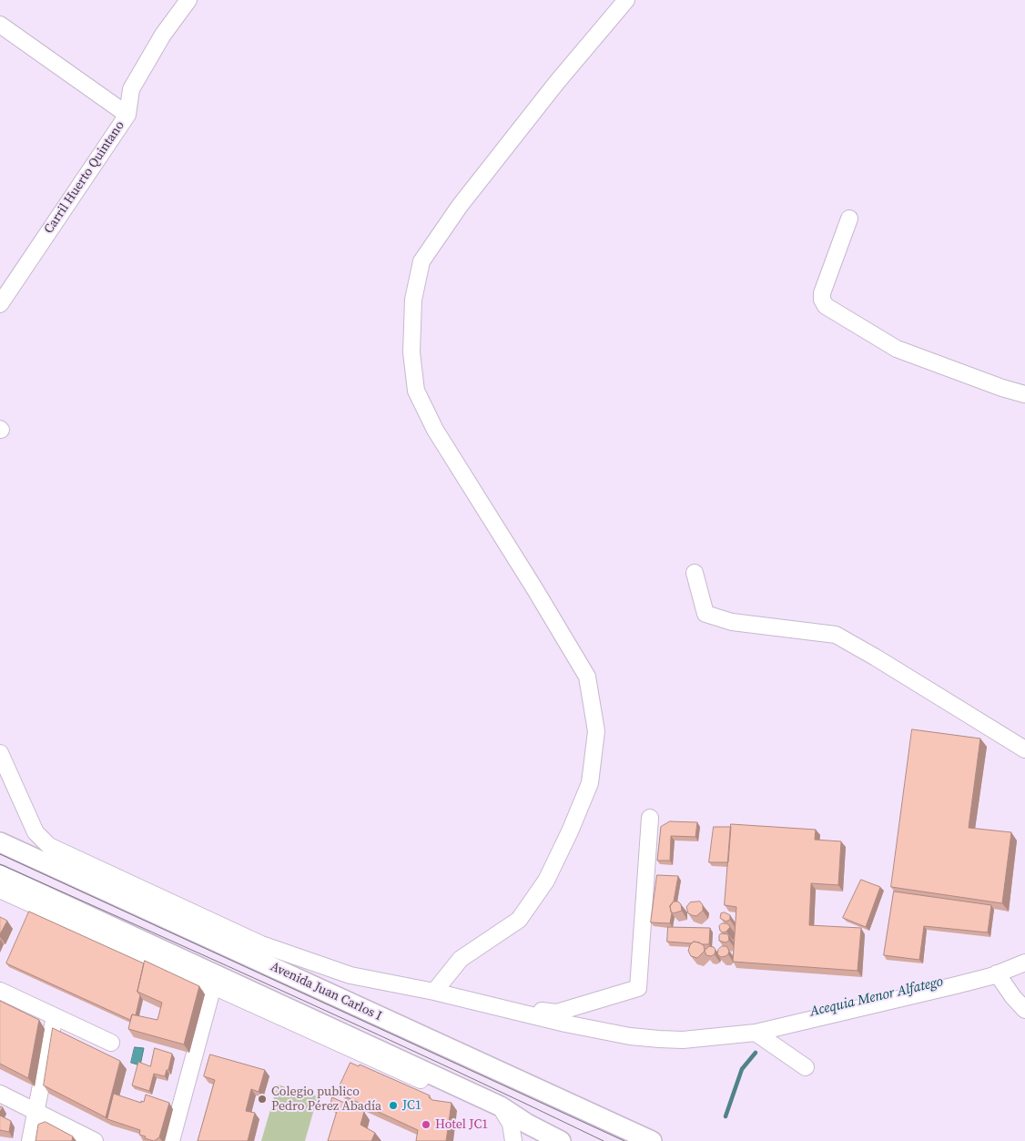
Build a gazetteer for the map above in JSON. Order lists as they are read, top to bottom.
{
  "streets": {
    "main road": ["Avenida Juan Carlos I"],
    "street": ["Carril Huerto Quintano"]
  },
  "water": ["Acequia Menor Alfatego"],
  "places": ["Colegio publico Pedro Pérez Abadía", "JC1", "Hotel JC1"]
}
